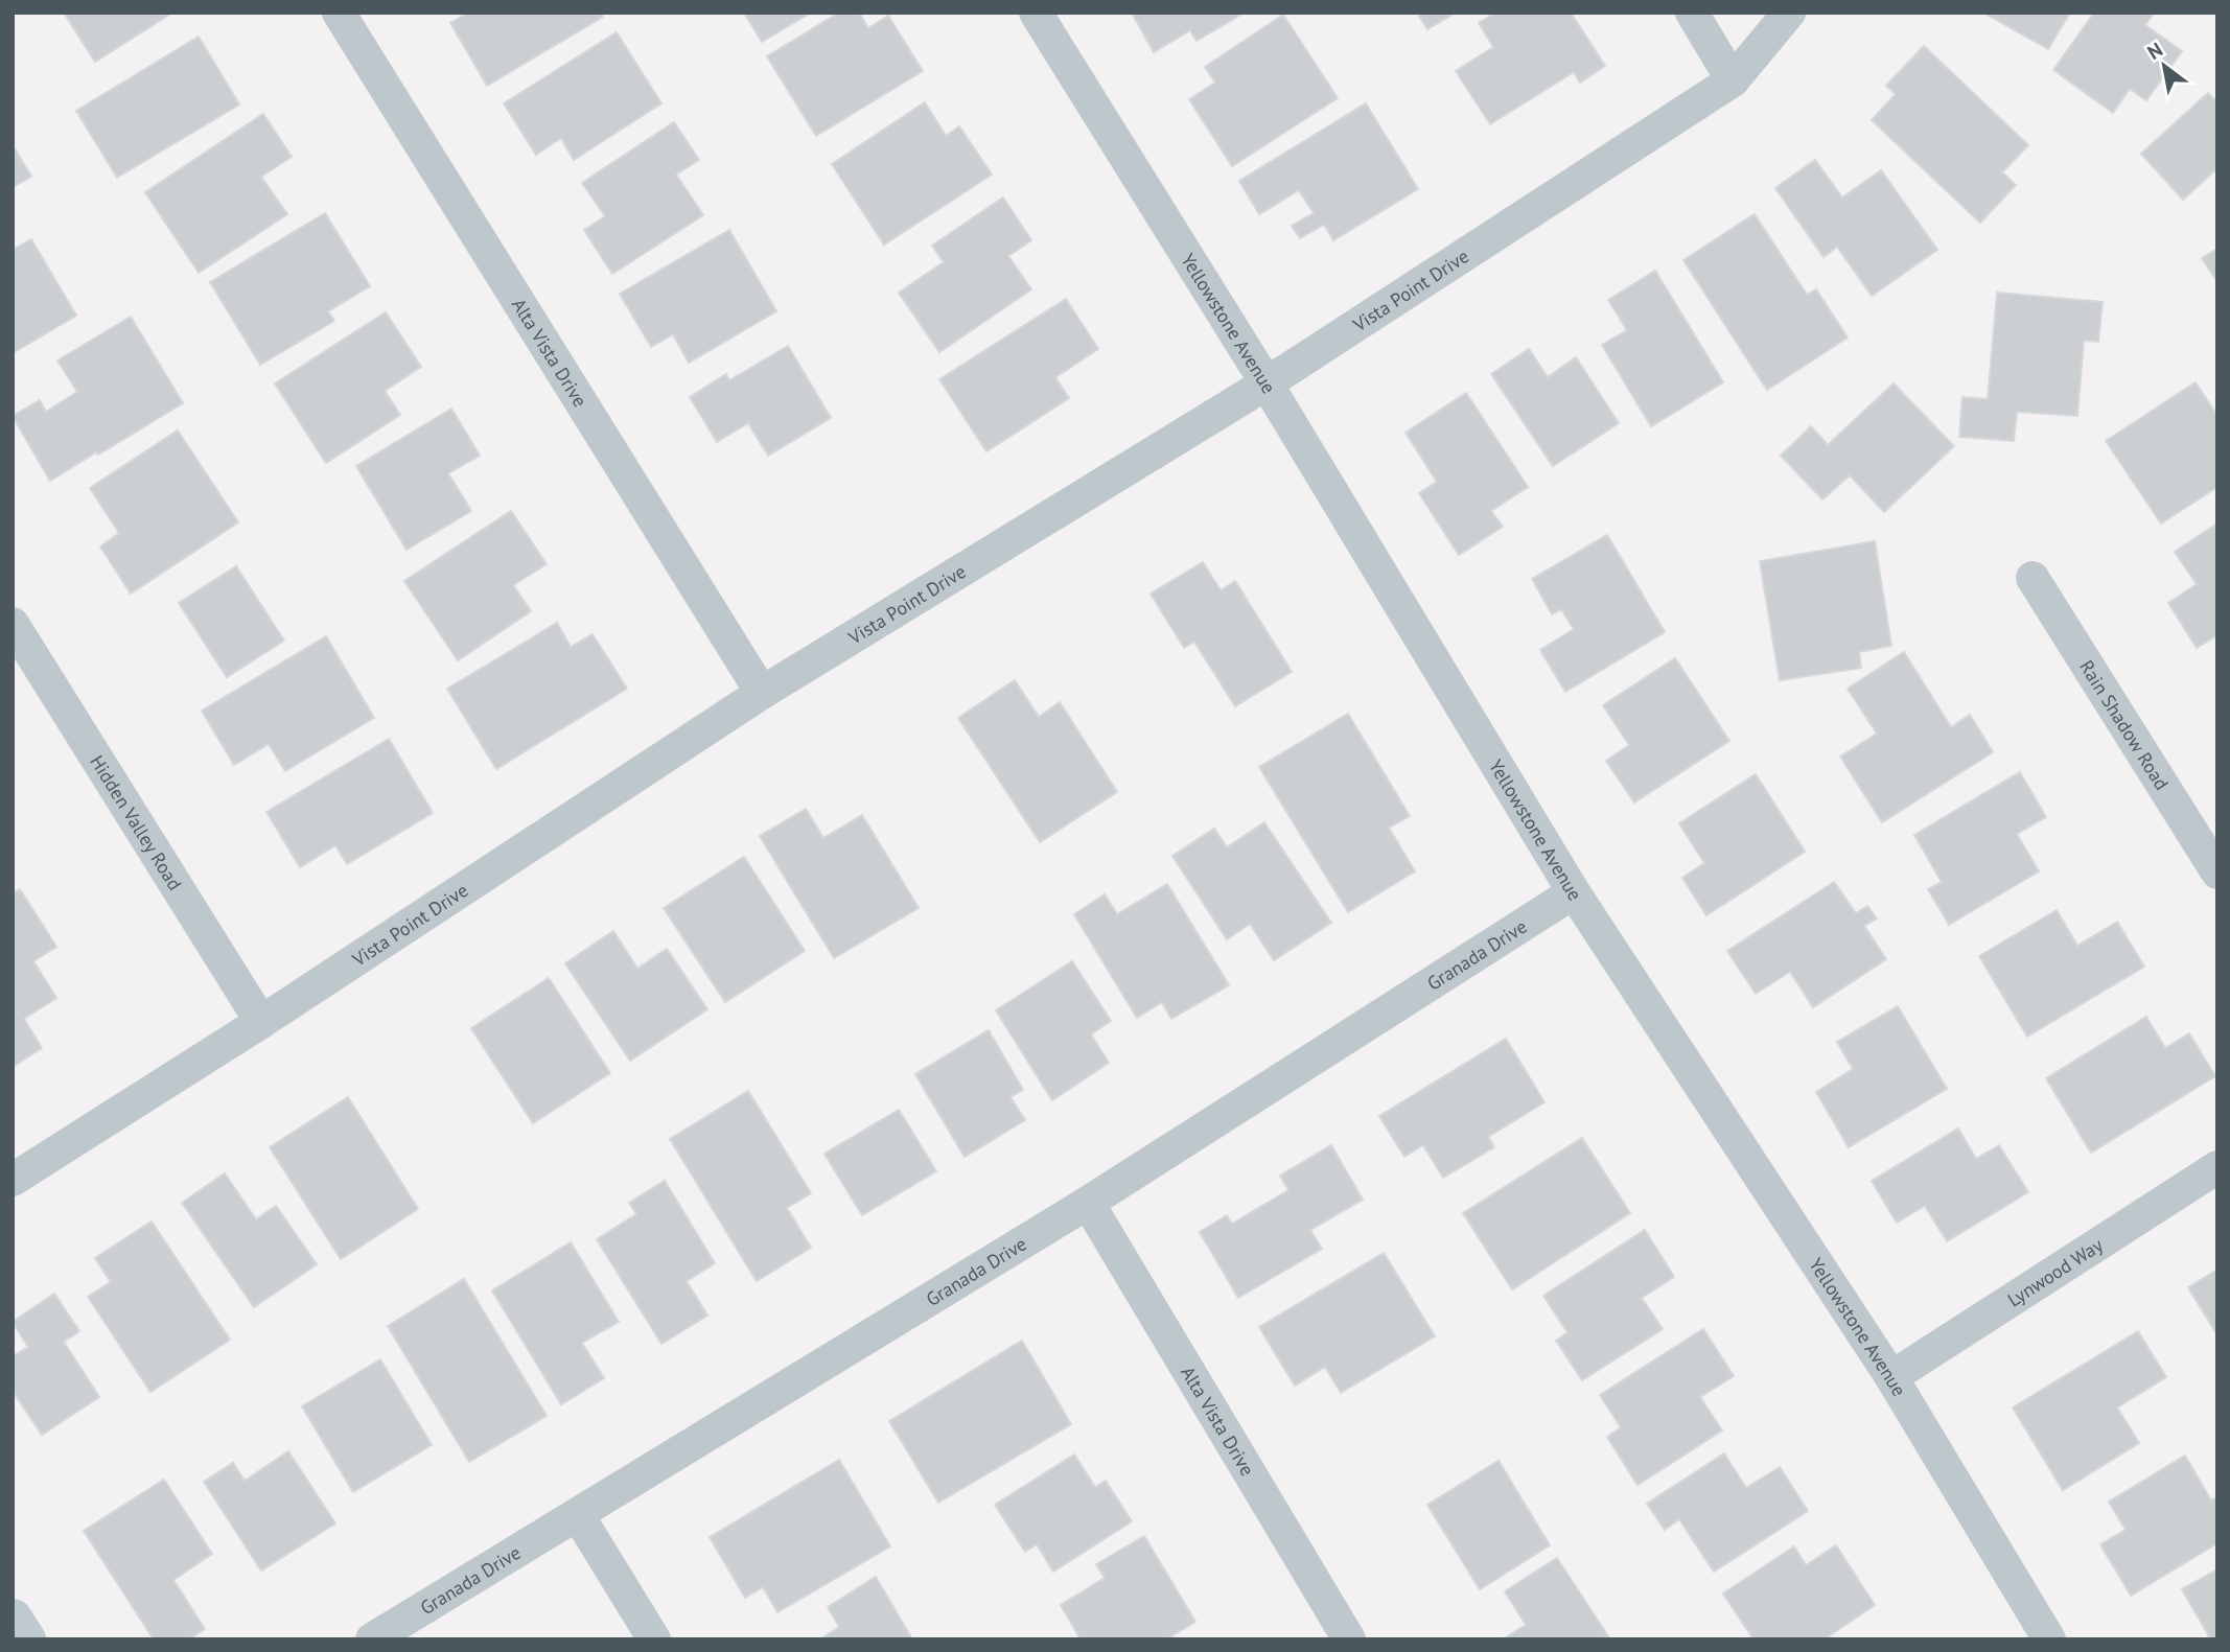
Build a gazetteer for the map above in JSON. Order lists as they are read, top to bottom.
{
  "streets": {
    "street": [
      "Vista Point Drive",
      "Yellowstone Avenue",
      "Alta Vista Drive",
      "Rain Shadow Road",
      "Hidden Valley Road",
      "Granada Drive",
      "Lynwood Way"
    ]
  },
  "crossings": [
    ["Vista Point Drive", "Yellowstone Avenue"],
    ["Vista Point Drive", "Alta Vista Drive"],
    ["Vista Point Drive", "Hidden Valley Road"],
    ["Yellowstone Avenue", "Granada Drive"],
    ["Yellowstone Avenue", "Lynwood Way"],
    ["Alta Vista Drive", "Granada Drive"]
  ],
  "north": "top left"
}
